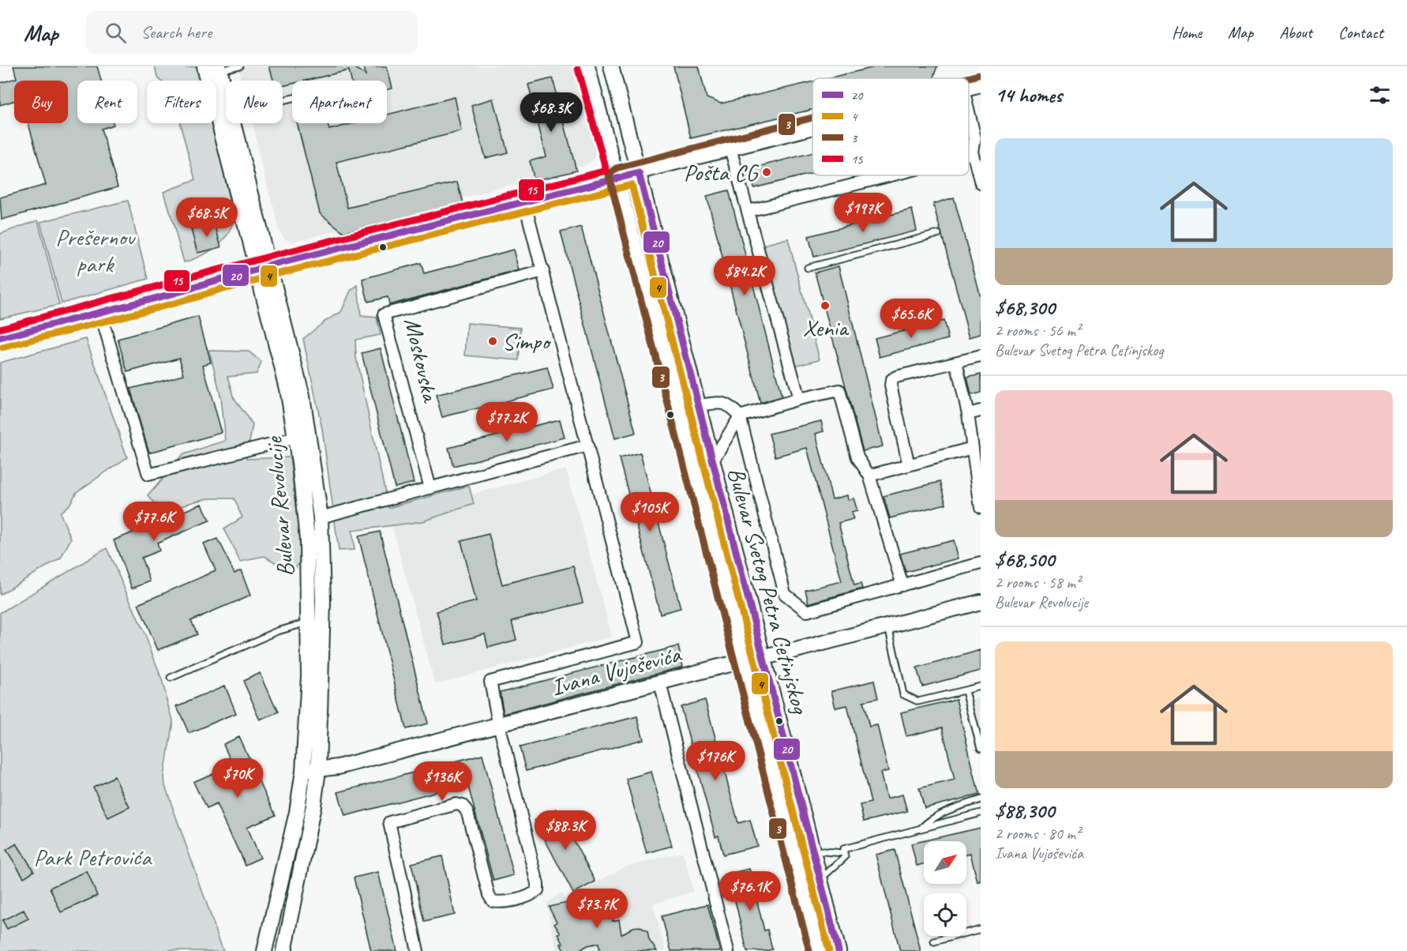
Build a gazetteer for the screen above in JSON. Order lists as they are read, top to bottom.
{
  "streets": {
    "main road": ["Bulevar Revolucije", "Bulevar Svetog Petra Cetinjskog", "Ivana Vujoševića"],
    "street": ["Moskovska"]
  },
  "crossings": [
    ["Bulevar Revolucije", "Ivana Vujoševića"],
    ["Bulevar Svetog Petra Cetinjskog", "Ivana Vujoševića"]
  ],
  "parks": ["Prešernov park", "Park Petrovića"],
  "places": ["Pošta CG", "Xenia", "Simpo"],
  "lines": [
    "transit line 15",
    "transit line 3",
    "transit line 20",
    "transit line 4"
  ],
  "legend": [
    "20",
    "4",
    "3",
    "15"
  ],
  "north": "top right",
  "page": {
    "header": "Map",
    "search": "Search here",
    "nav": [
      "Home",
      "Map",
      "About",
      "Contact"
    ],
    "heading": "14 homes",
    "chip": [
      "Buy",
      "Rent",
      "Filters",
      "New",
      "Apartment"
    ],
    "price": [
      "$68.3K",
      "$197K",
      "$68.5K",
      "$84.2K",
      "$65.6K",
      "$77.2K",
      "$105K",
      "$77.6K",
      "$176K",
      "$70K",
      "$136K",
      "$88.3K",
      "$76.1K",
      "$73.7K"
    ],
    "list": [
      {
        "name": "$68,300",
        "note": "2 rooms · 56 m² · Bulevar Svetog Petra Cetinjskog"
      },
      {
        "name": "$68,500",
        "note": "2 rooms · 58 m² · Bulevar Revolucije"
      },
      {
        "name": "$88,300",
        "note": "2 rooms · 80 m² · Ivana Vujoševića"
      }
    ]
  }
}
